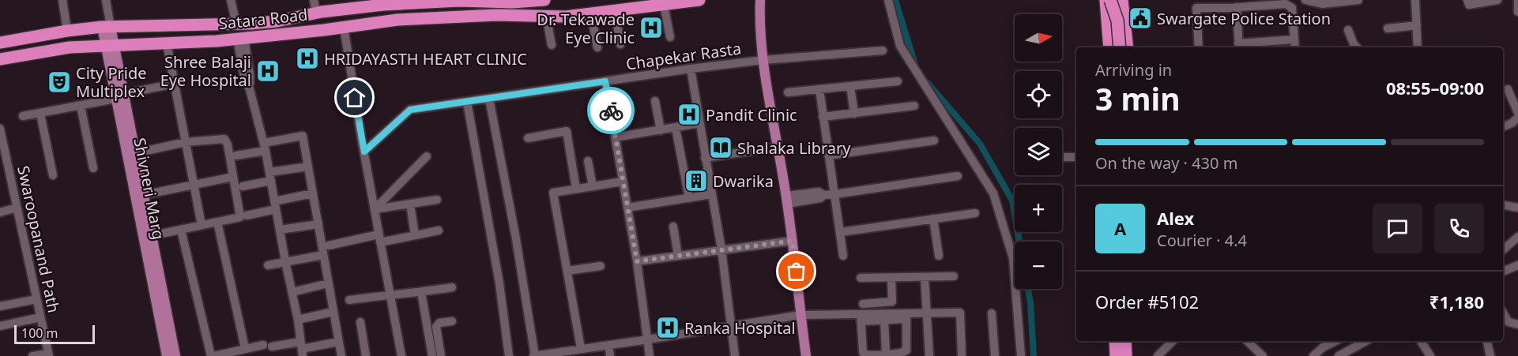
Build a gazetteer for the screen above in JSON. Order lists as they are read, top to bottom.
{
  "streets": {
    "highway": ["Satara Road"],
    "main road": ["Shivneri Marg"],
    "street": ["Chapekar Rasta", "Swaroopanand Path"]
  },
  "crossings": [
    ["Satara Road", "Shivneri Marg"]
  ],
  "places": {
    "public building": ["Swargate Police Station"],
    "hospital": [
      "Dr. Tekawade Eye Clinic",
      "HRIDAYASTH HEART CLINIC",
      "Shree Balaji Eye Hospital",
      "Pandit Clinic",
      "Ranka Hospital"
    ],
    "theatre": ["City Pride Multiplex"],
    "library": ["Shalaka Library"],
    "building": ["Dwarika"]
  },
  "scale_bar": "100 m",
  "north": "right",
  "page": {
    "map_buttons": ["+", "−"],
    "heading": ["3 min", "Arriving in", "08:55–09:00"],
    "panel": [
      "Alex",
      "Courier · 4.4",
      "Order #5102",
      "₹1,180"
    ],
    "bar": "On the way · 430 m",
    "round": "A",
    "scale": "100 m"
  }
}
